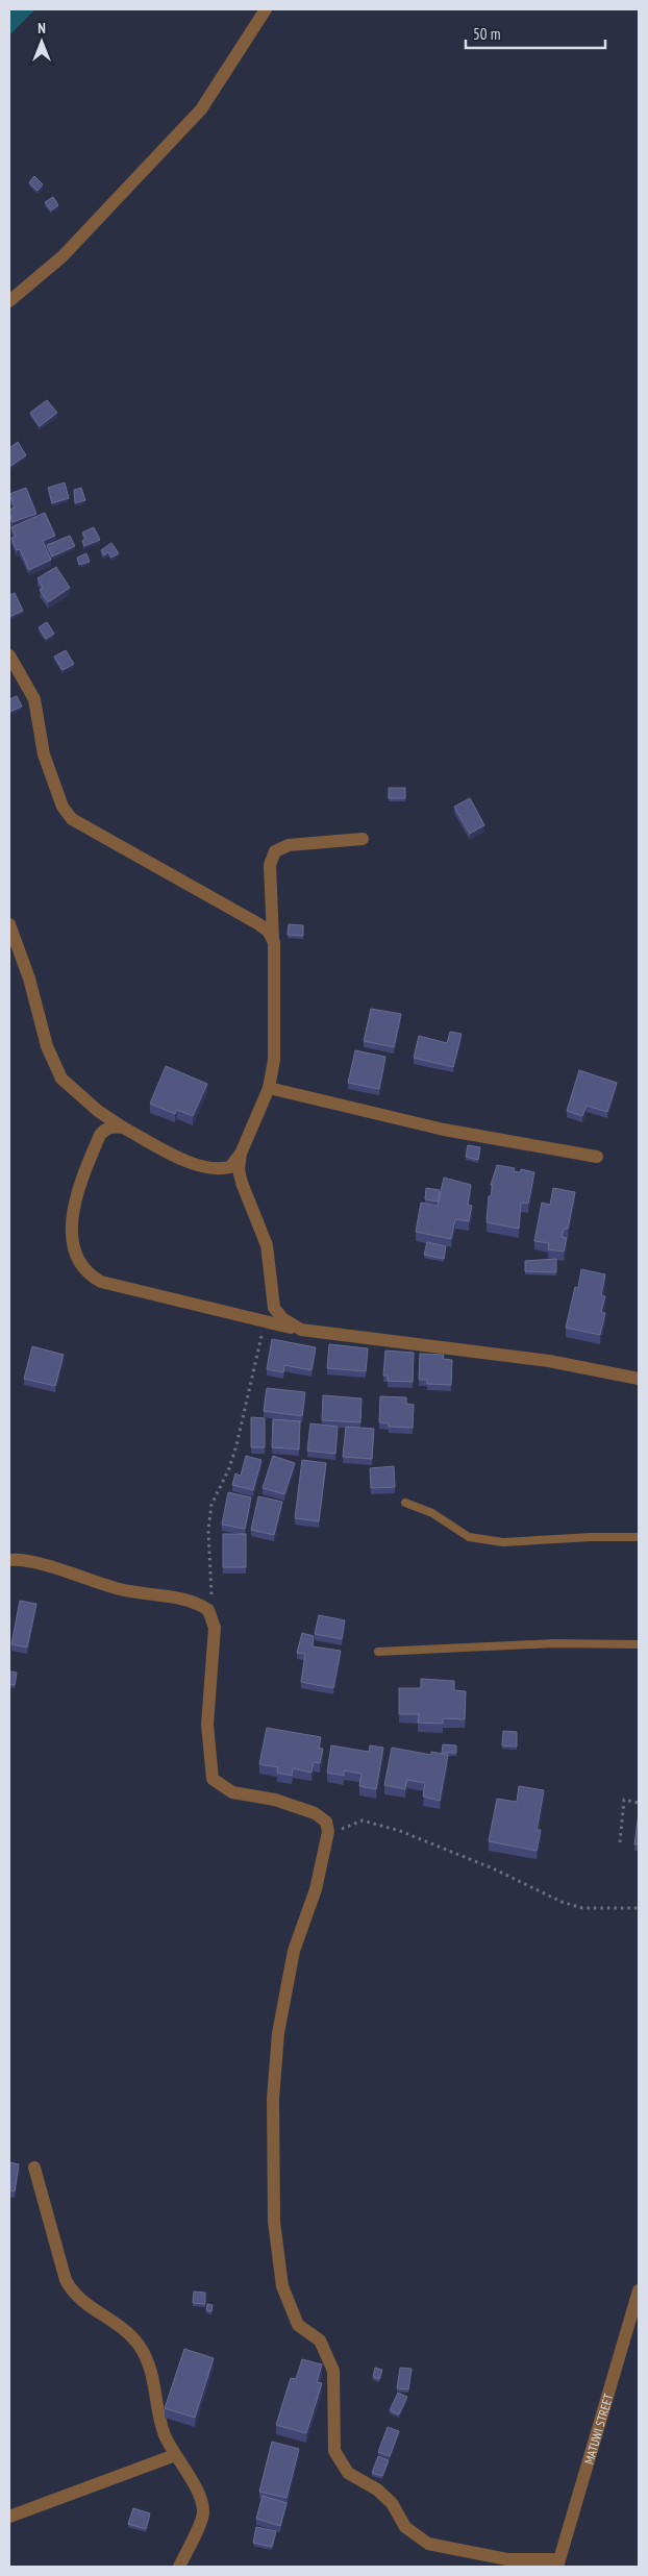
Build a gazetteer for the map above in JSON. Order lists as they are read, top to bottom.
{
  "streets": {
    "street": ["MATUWI STREET"]
  },
  "scale_bar": "50 m",
  "north": "top"
}
